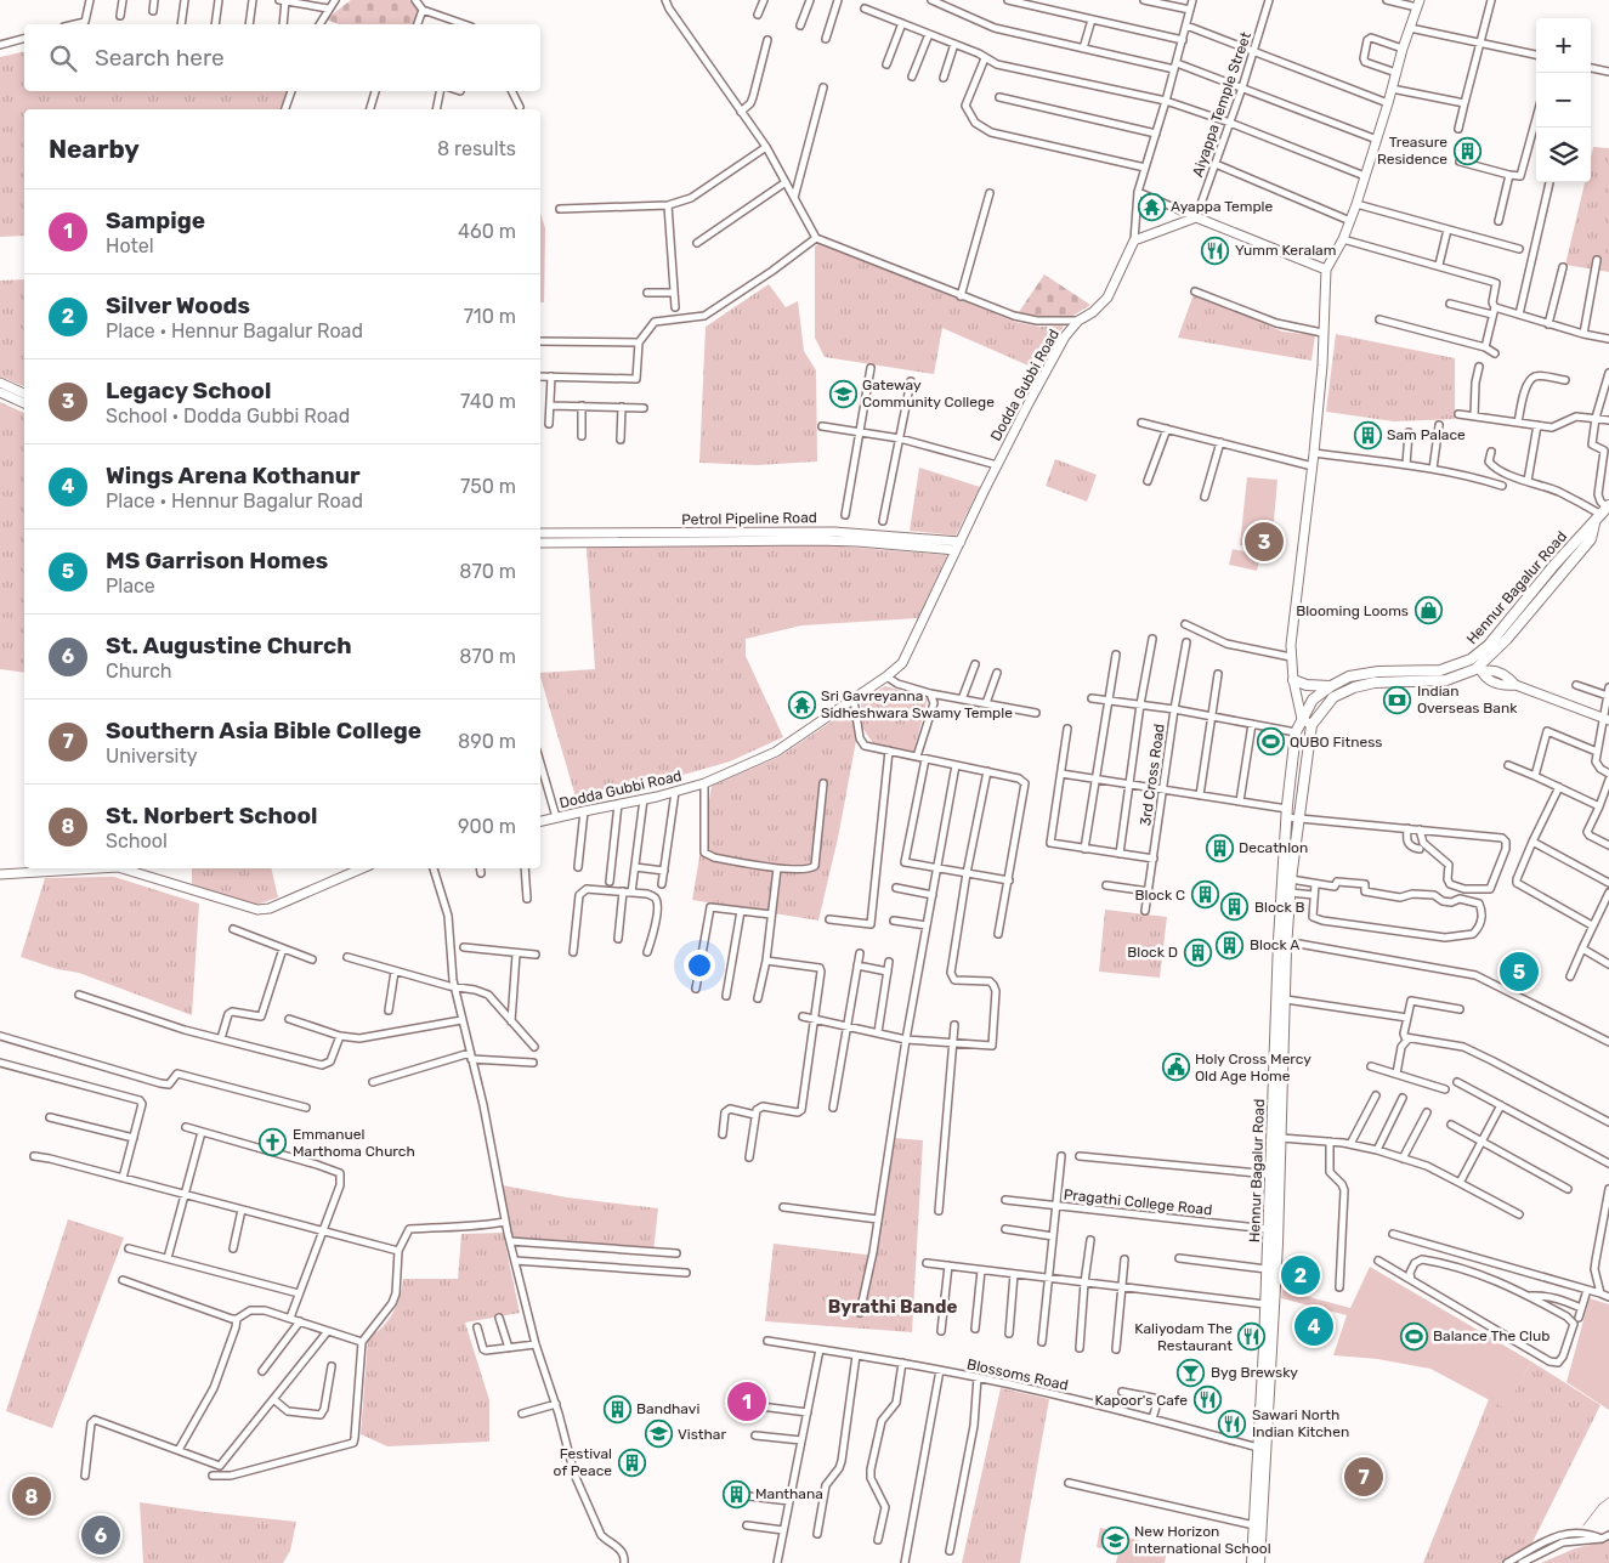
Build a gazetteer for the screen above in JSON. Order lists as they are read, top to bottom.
{
  "streets": {
    "main road": ["Hennur Bagalur Road"],
    "street": [
      "Aiyappa Temple Street",
      "Dodda Gubbi Road",
      "Petrol Pipeline Road",
      "3rd Cross Road",
      "Pragathi College Road",
      "Blossoms Road"
    ]
  },
  "crossings": [
    ["Dodda Gubbi Road", "Petrol Pipeline Road"],
    ["Hennur Bagalur Road", "Pragathi College Road"],
    ["Hennur Bagalur Road", "Blossoms Road"]
  ],
  "districts": ["Byrathi Bande"],
  "places": {
    "building": [
      "Treasure Residence",
      "Sam Palace",
      "Decathlon",
      "Block C",
      "Block B",
      "Block A",
      "Block D",
      "Bandhavi",
      "Festival of Peace",
      "Manthana"
    ],
    "temple": ["Ayappa Temple", "Sri Gavreyanna Sidheshwara Swamy Temple"],
    "restaurant": [
      "Yumm Keralam",
      "Kaliyodam The Restaurant",
      "Kapoor's Cafe",
      "Sawari North Indian Kitchen"
    ],
    "school or university": ["Gateway Community College", "Visthar", "New Horizon International School"],
    "shop": ["Blooming Looms"],
    "bank": ["Indian Overseas Bank"],
    "sports": ["QUBO Fitness", "Balance The Club"],
    "public building": ["Holy Cross Mercy Old Age Home"],
    "church": ["Emmanuel Marthoma Church"],
    "bar": ["Byg Brewsky"]
  },
  "page": {
    "map_buttons": ["+", "−"],
    "search": "Search here",
    "heading": ["Nearby", "8 results"],
    "list": [
      {
        "mark": "1",
        "name": "Sampige",
        "note": "Hotel",
        "value": "460 m"
      },
      {
        "mark": "2",
        "name": "Silver Woods",
        "note": "Place · Hennur Bagalur Road",
        "value": "710 m"
      },
      {
        "mark": "3",
        "name": "Legacy School",
        "note": "School · Dodda Gubbi Road",
        "value": "740 m"
      },
      {
        "mark": "4",
        "name": "Wings Arena Kothanur",
        "note": "Place · Hennur Bagalur Road",
        "value": "750 m"
      },
      {
        "mark": "5",
        "name": "MS Garrison Homes",
        "note": "Place",
        "value": "870 m"
      },
      {
        "mark": "6",
        "name": "St. Augustine Church",
        "note": "Church",
        "value": "870 m"
      },
      {
        "mark": "7",
        "name": "Southern Asia Bible College",
        "note": "University",
        "value": "890 m"
      },
      {
        "mark": "8",
        "name": "St. Norbert School",
        "note": "School",
        "value": "900 m"
      }
    ],
    "pins": [
      "3",
      "5",
      "2",
      "4",
      "1",
      "7",
      "8",
      "6"
    ]
  }
}
